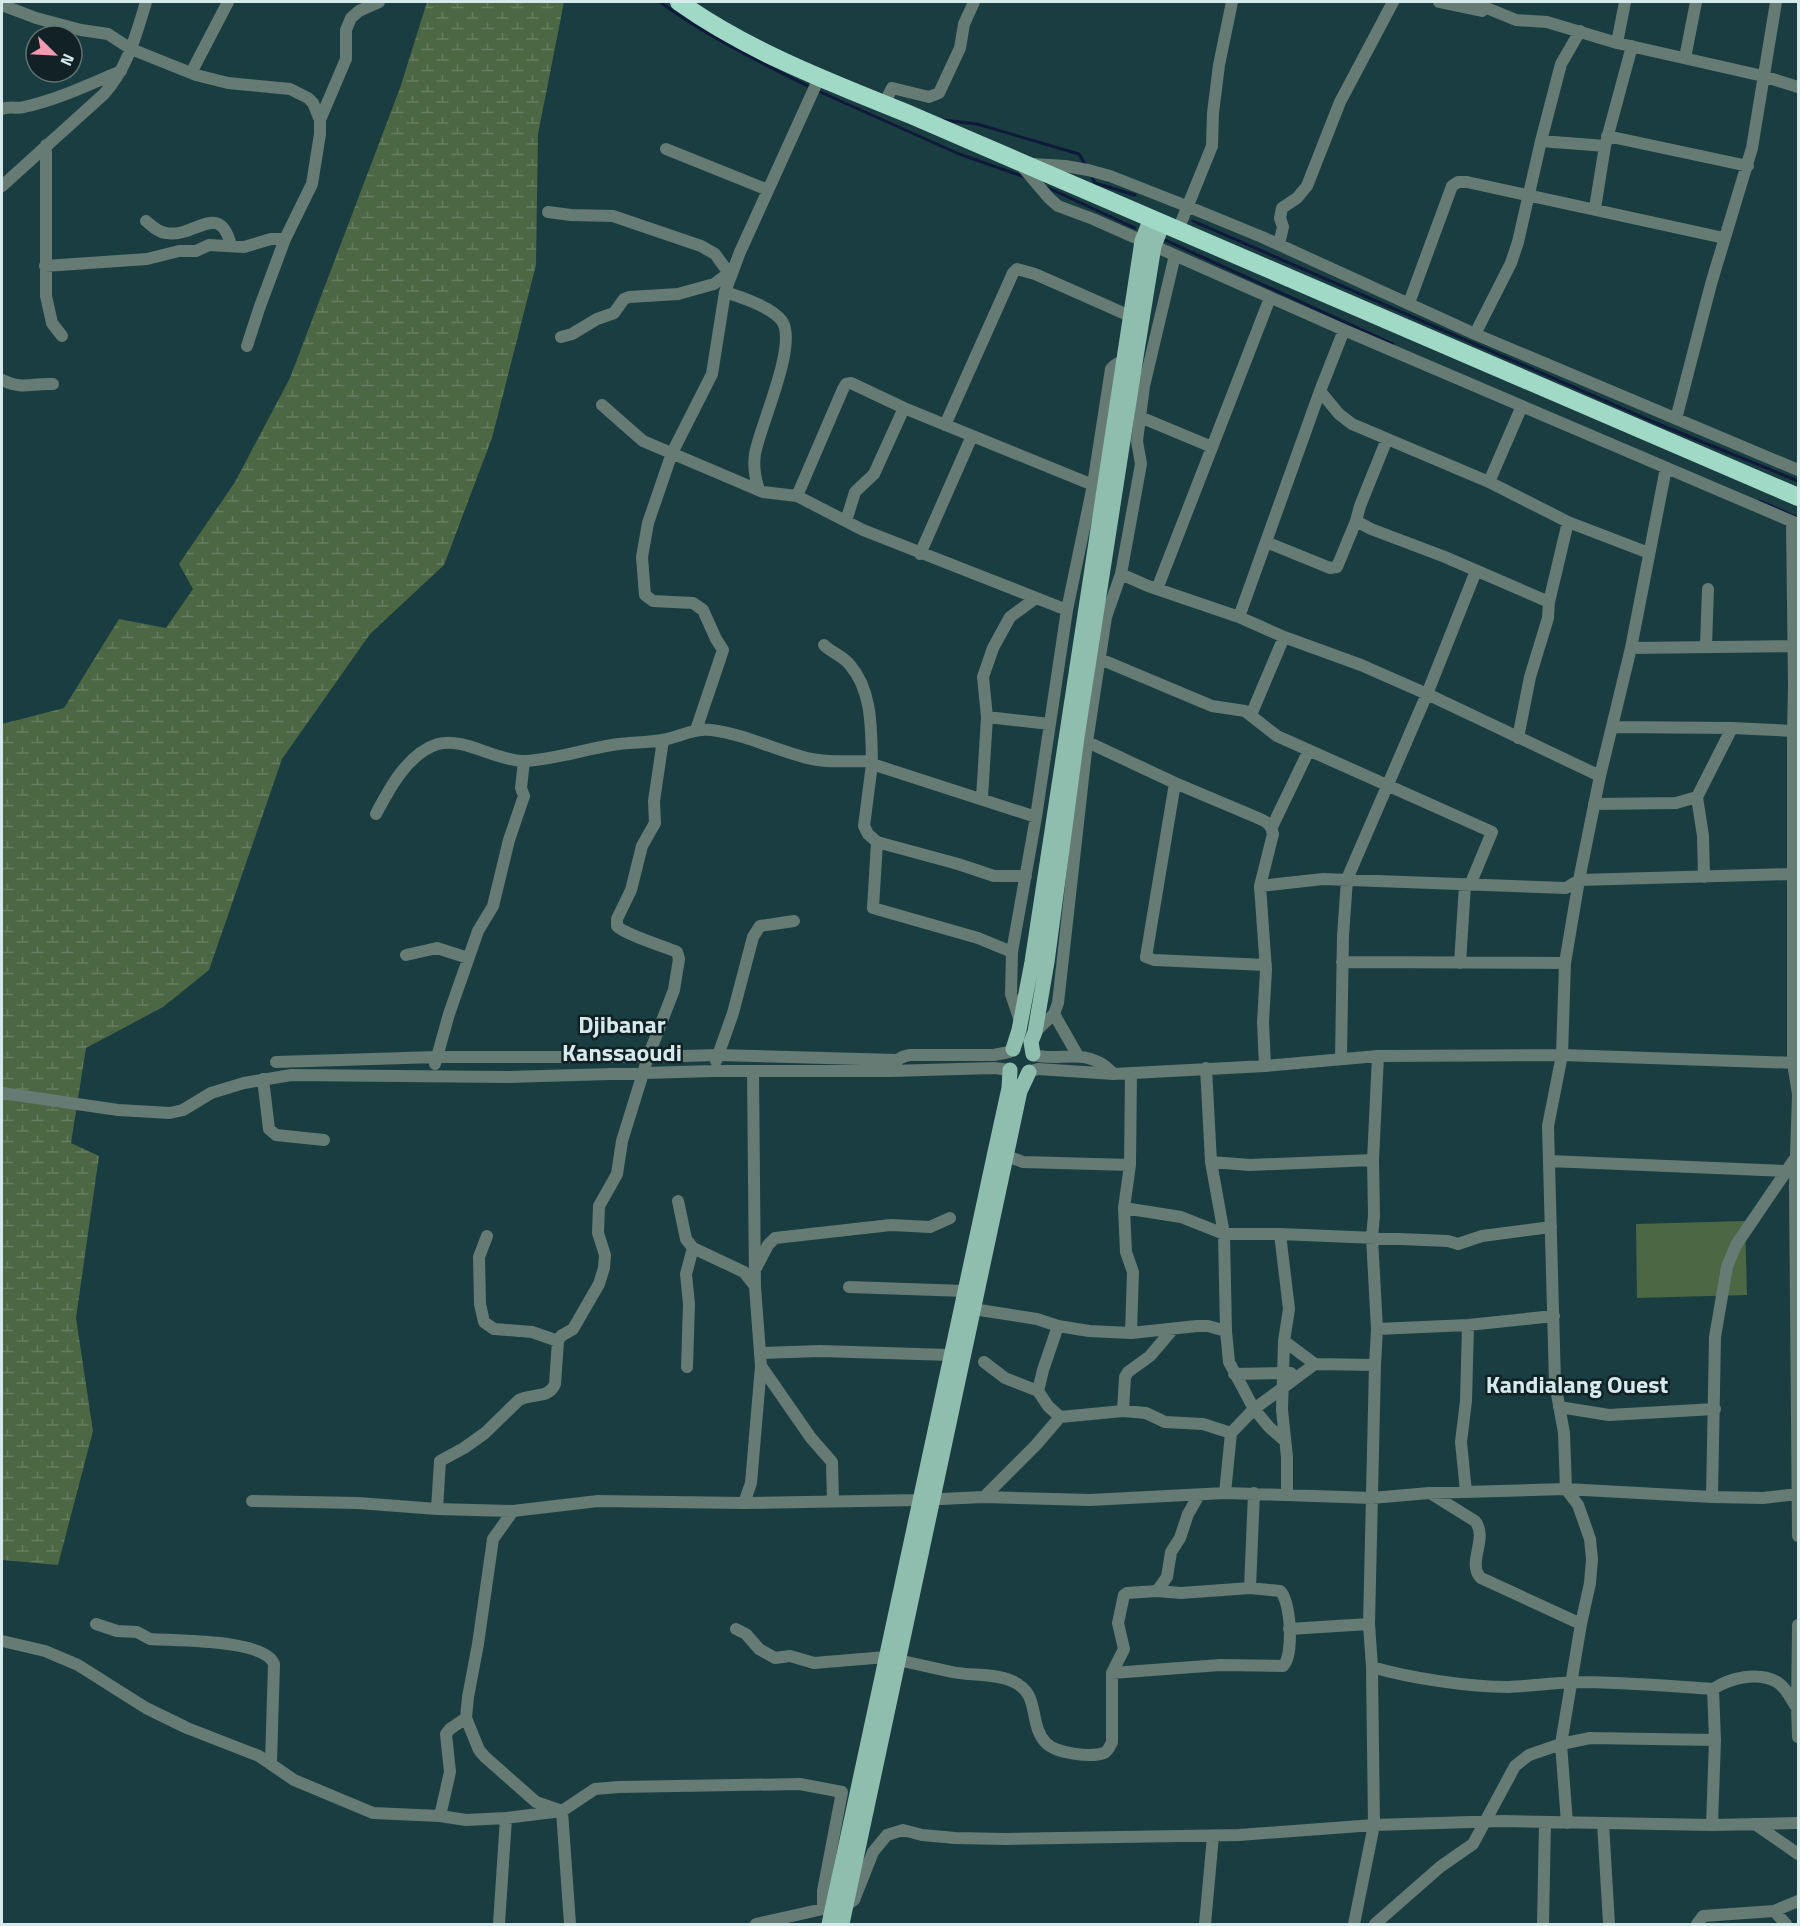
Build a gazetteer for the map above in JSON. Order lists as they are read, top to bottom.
{
  "districts": ["Djibanar Kanssaoudi", "Kandialang Ouest"],
  "north": "bottom right"
}
